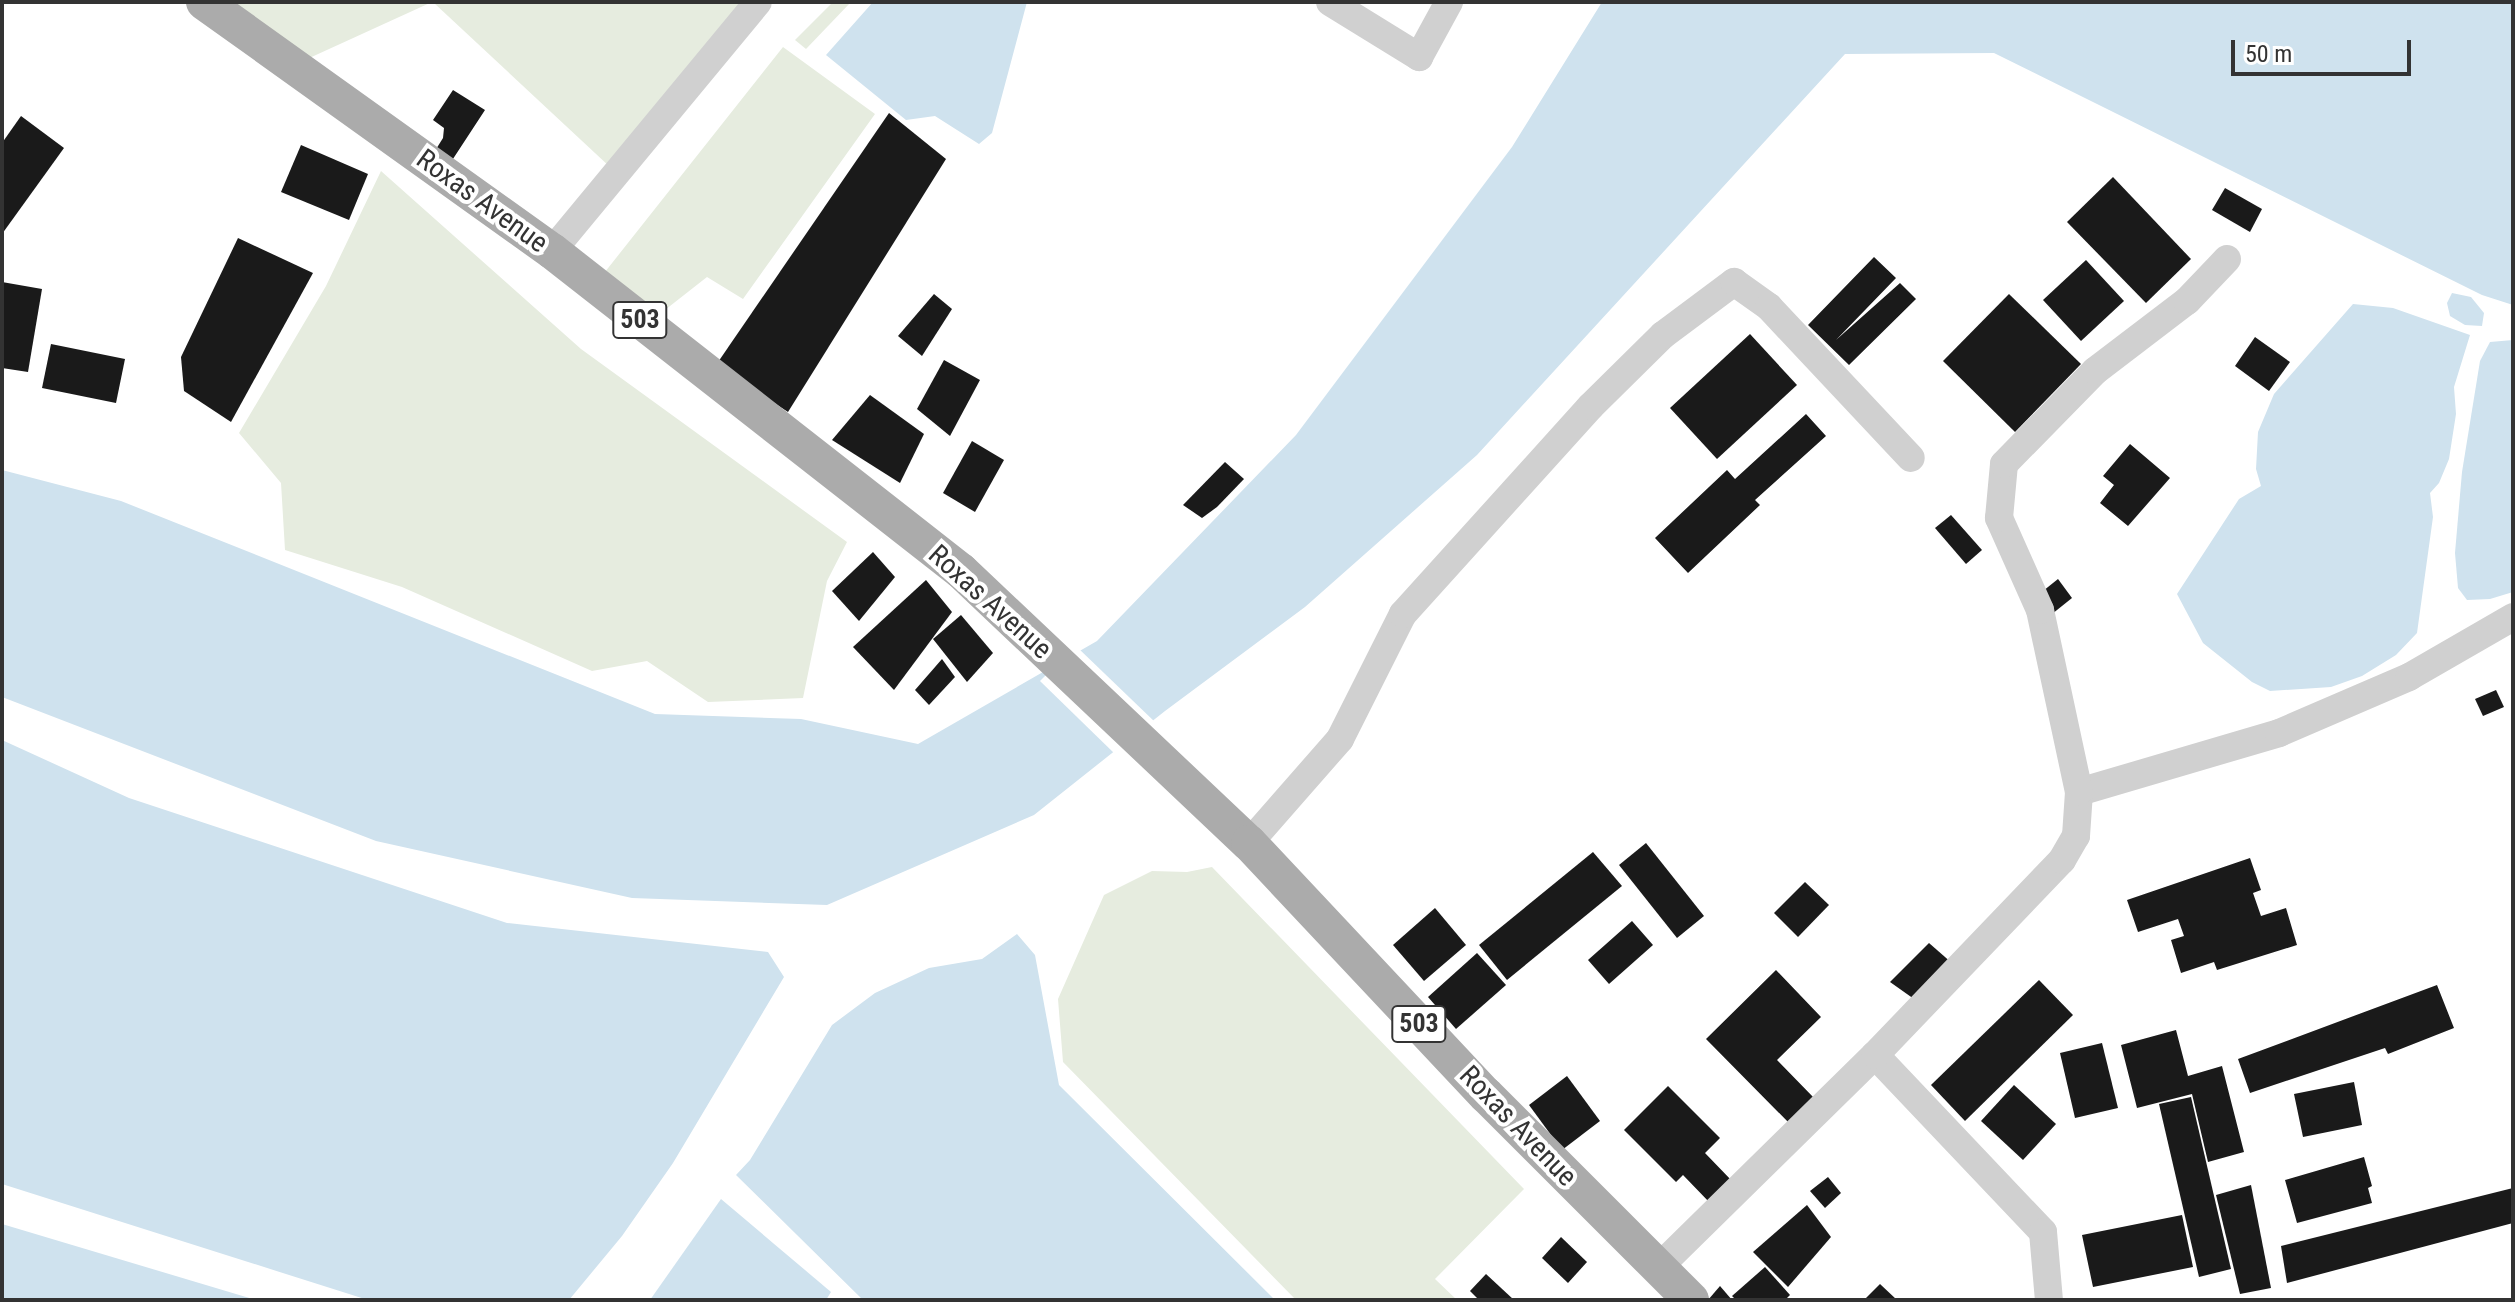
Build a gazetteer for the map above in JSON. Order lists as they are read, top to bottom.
{
  "streets": {
    "main road": ["Roxas Avenue", "503"]
  },
  "scale_bar": "50 m"
}
